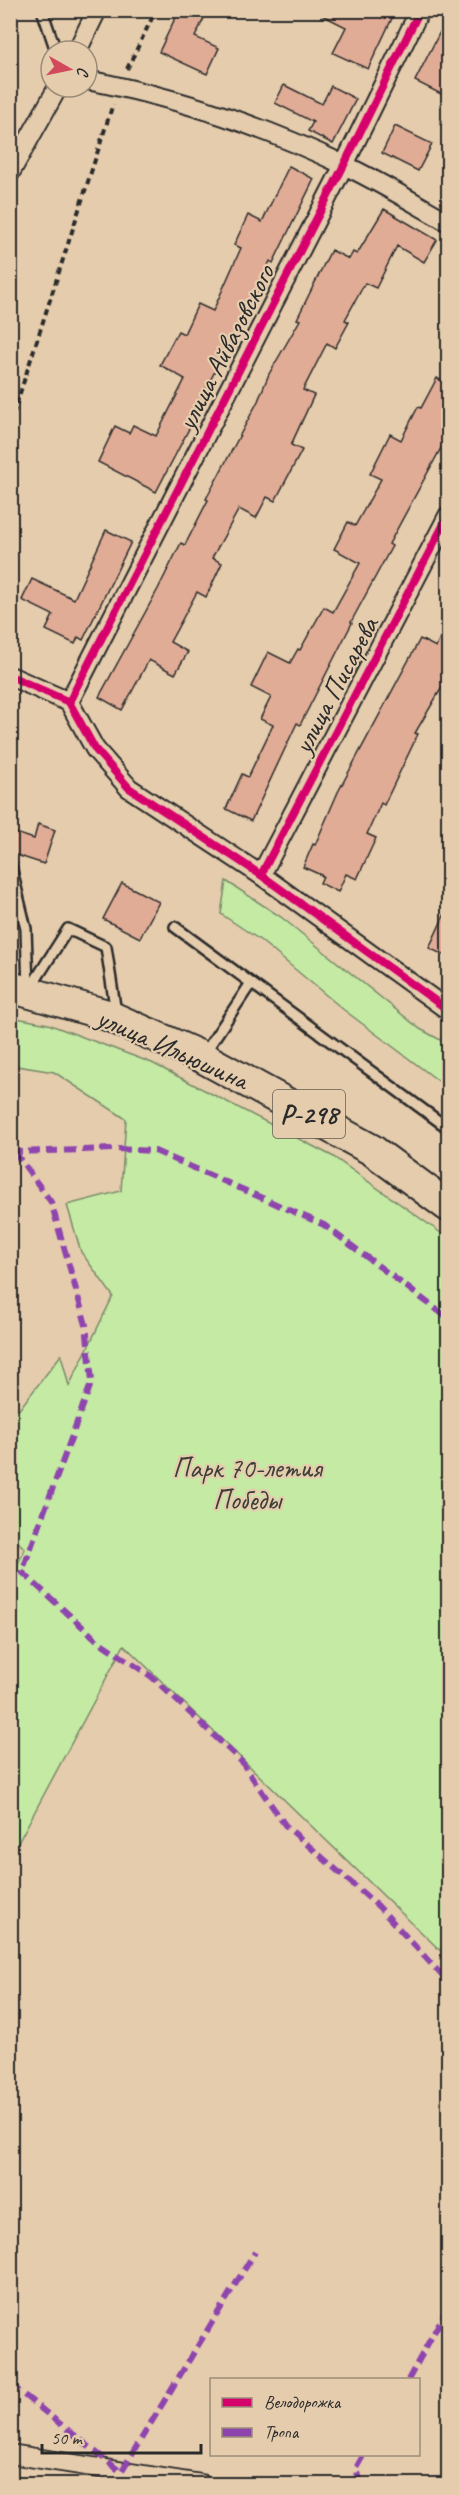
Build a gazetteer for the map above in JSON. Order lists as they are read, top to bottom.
{
  "streets": {
    "highway": ["улица Ильюшина", "Р-298"],
    "street": ["улица Айвазовского", "улица Писарева"]
  },
  "parks": ["Парк 70-летия Победы"],
  "legend": ["Велодорожка", "Тропа"],
  "scale_bar": "50 m",
  "north": "right"
}
